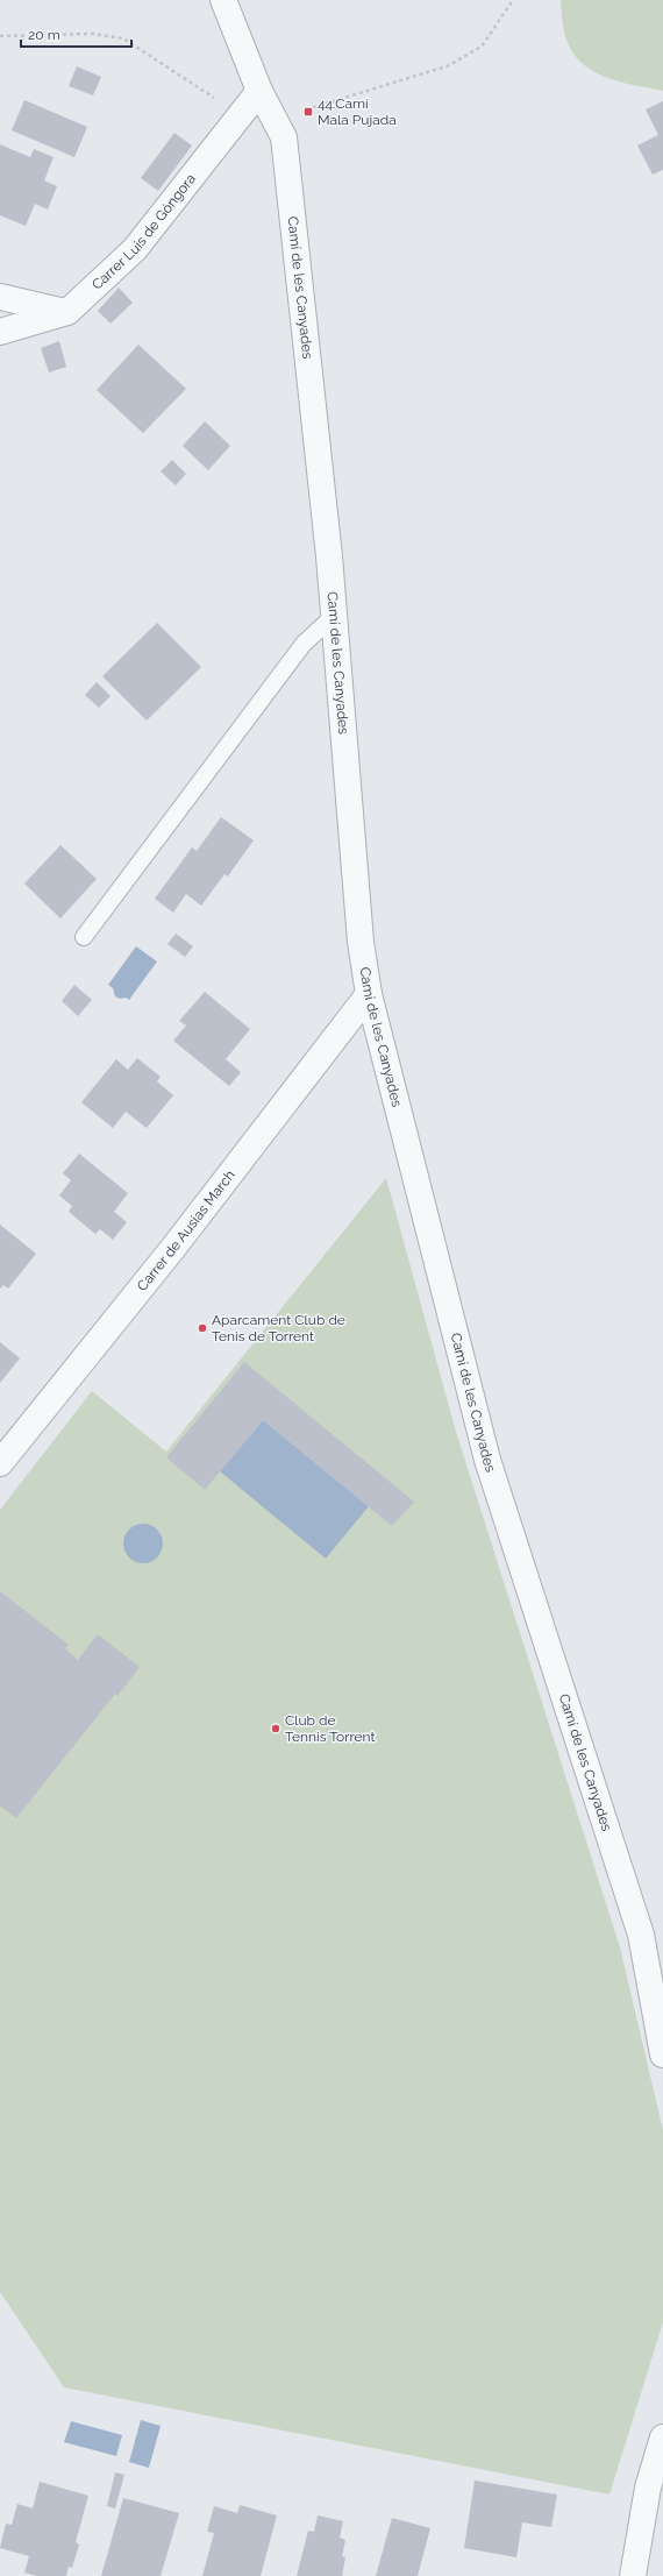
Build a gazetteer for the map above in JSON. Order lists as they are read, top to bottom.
{
  "streets": {
    "street": ["Carrer Luis de Góngora", "Camí de les Canyades", "Carrer de Ausias March"]
  },
  "crossings": [
    ["Carrer Luis de Góngora", "Camí de les Canyades"],
    ["Camí de les Canyades", "Carrer de Ausias March"]
  ],
  "places": {
    "transit": ["44.Camí Mala Pujada"],
    "other": ["Aparcament Club de Tenis de Torrent", "Club de Tennis Torrent"]
  },
  "scale_bar": "20 m"
}
